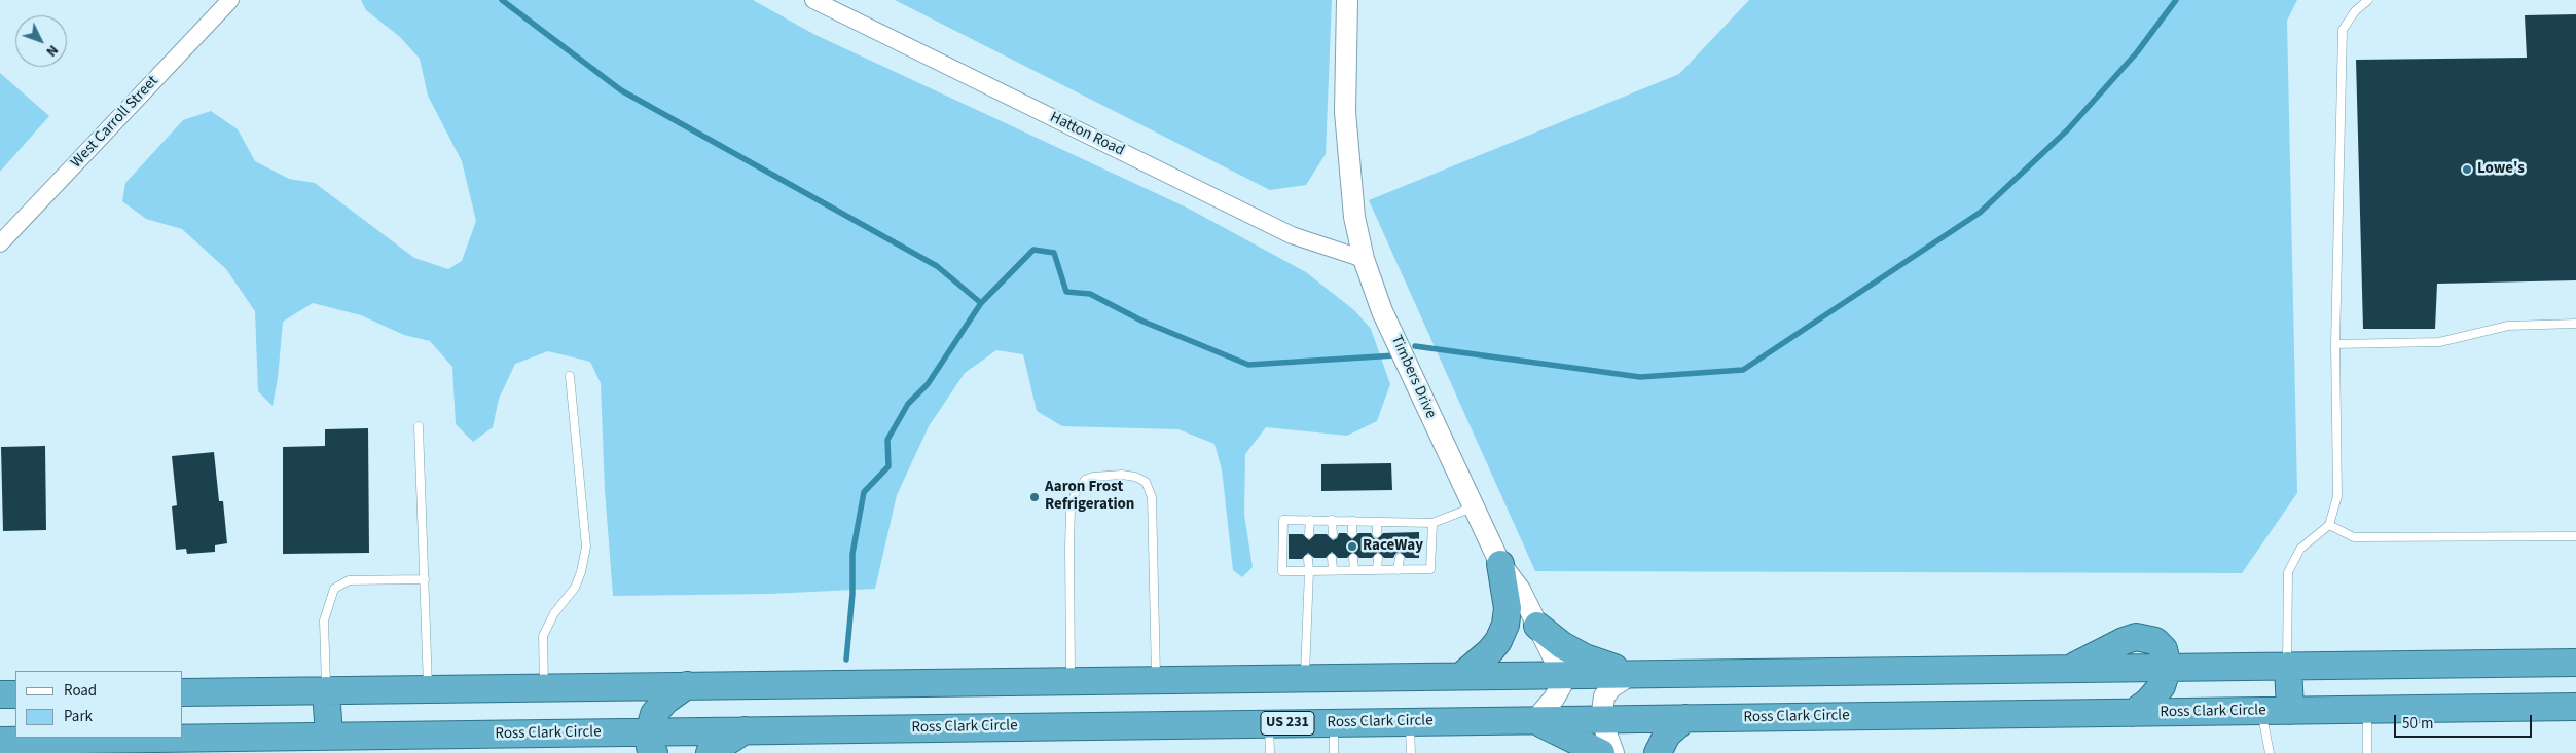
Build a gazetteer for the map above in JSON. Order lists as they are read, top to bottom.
{
  "streets": {
    "highway": ["Ross Clark Circle", "US 231"],
    "street": ["West Carroll Street", "Hatton Road", "Timbers Drive"]
  },
  "crossings": [
    ["Hatton Road", "Timbers Drive"]
  ],
  "places": ["Lowe's", "Aaron Frost Refrigeration", "RaceWay"],
  "legend": ["Road", "Park"],
  "scale_bar": "50 m",
  "north": "bottom right"
}
